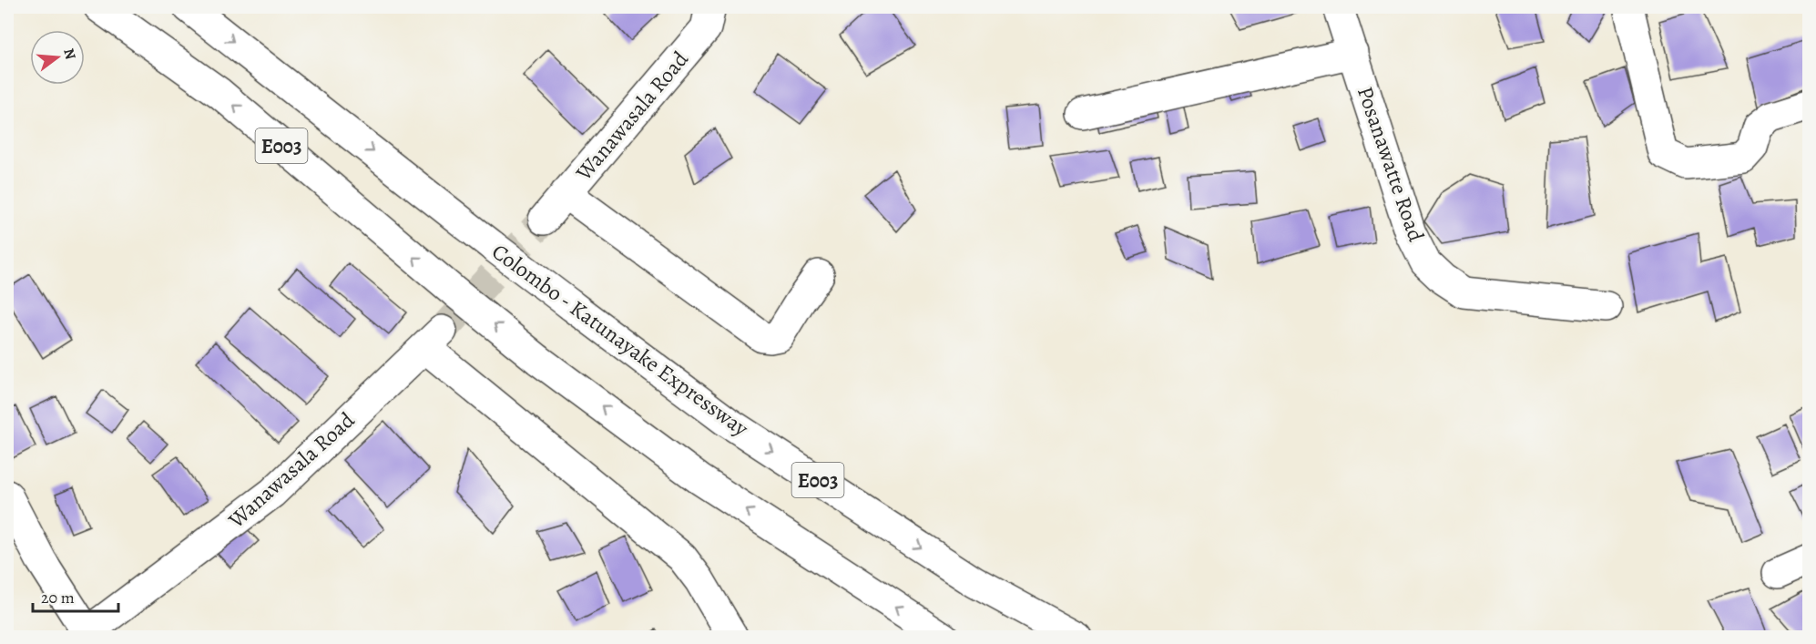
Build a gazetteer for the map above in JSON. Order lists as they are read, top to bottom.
{
  "streets": {
    "main road": [
      "Wanawasala Road",
      "E003",
      "Posanawatte Road",
      "Colombo - Katunayake Expressway"
    ]
  },
  "scale_bar": "20 m",
  "north": "right"
}
